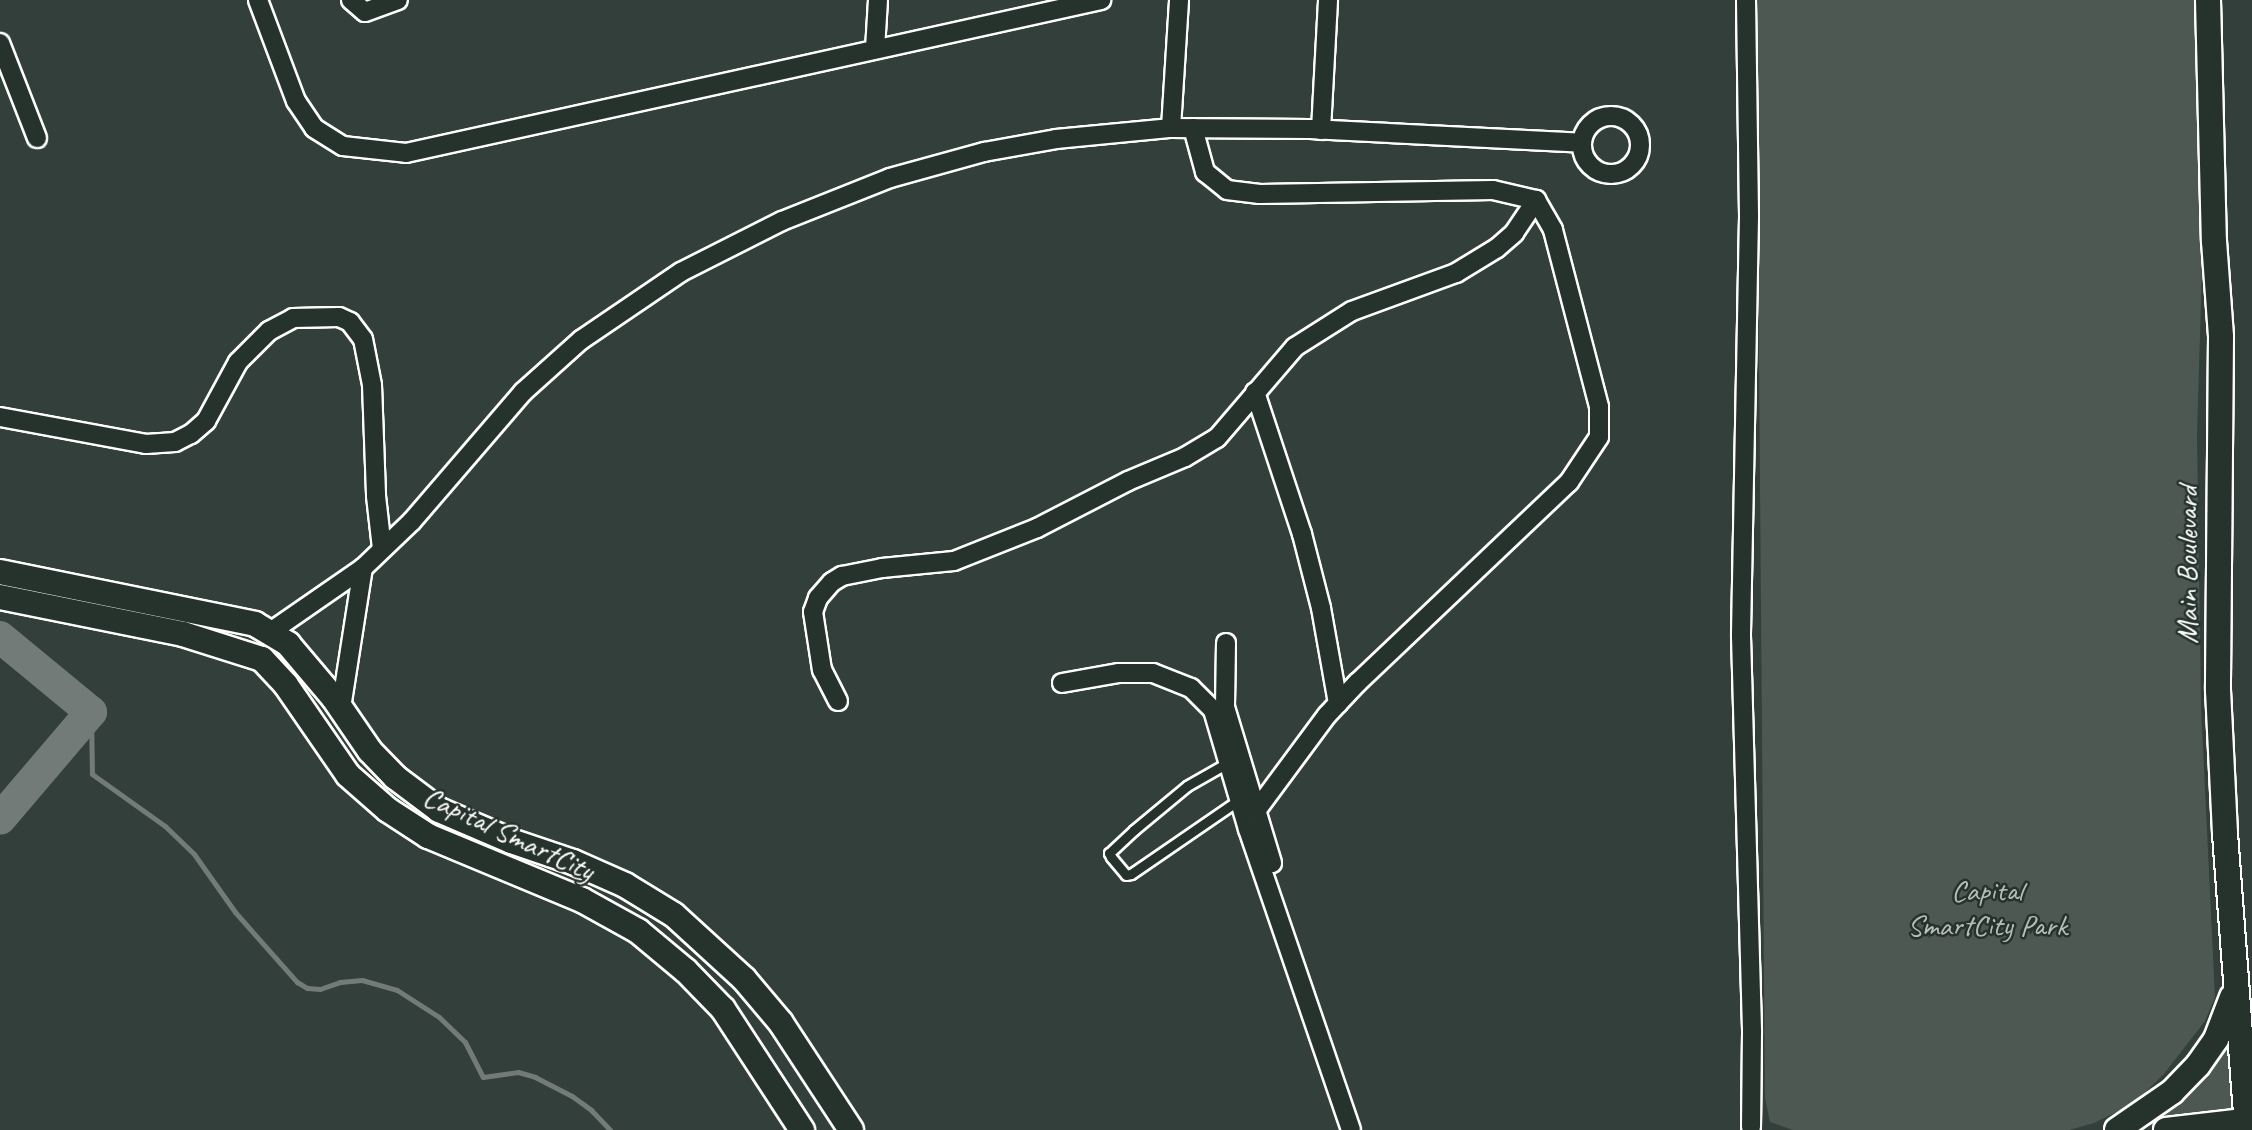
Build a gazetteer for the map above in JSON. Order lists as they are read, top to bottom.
{
  "streets": {
    "street": ["Main Boulevard", "Capital SmartCity"]
  },
  "parks": ["Capital SmartCity Park"]
}
